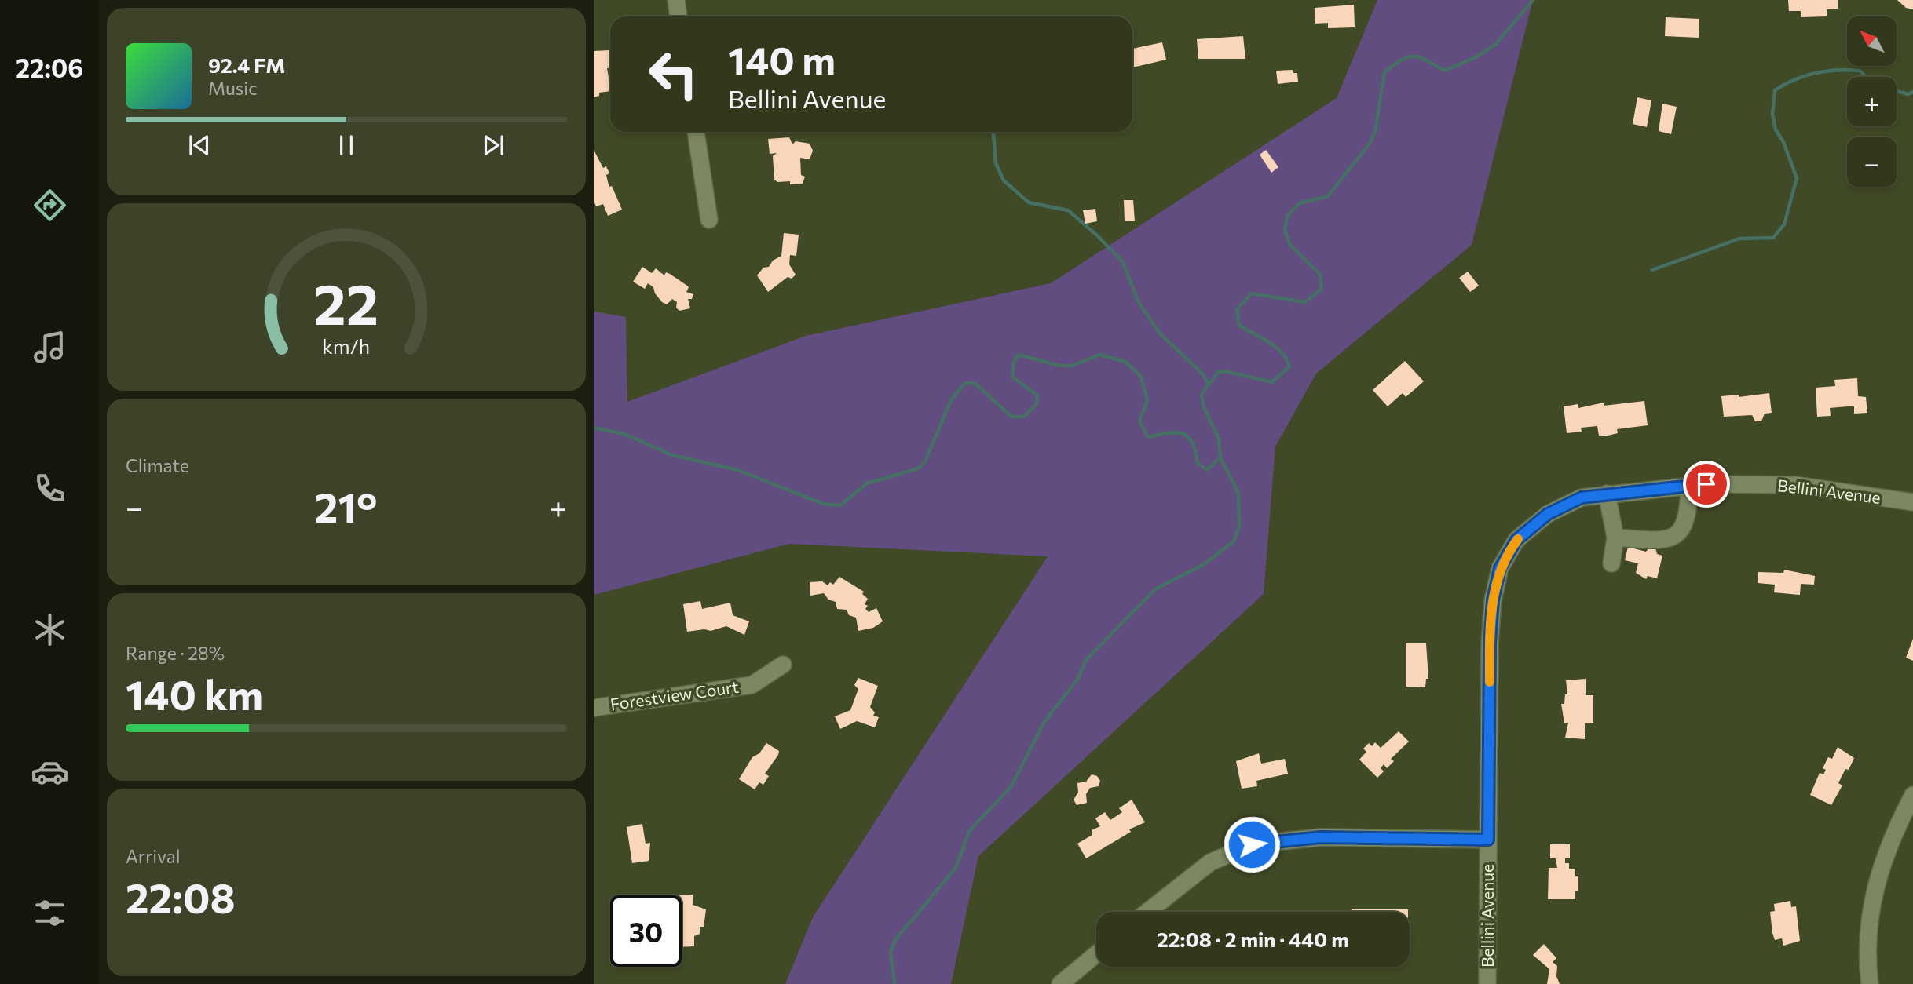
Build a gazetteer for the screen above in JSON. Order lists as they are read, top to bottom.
{
  "streets": {
    "street": ["Bellini Avenue", "Forestview Court"]
  },
  "north": "top left",
  "page": {
    "tabs": "22:06",
    "map_buttons": ["+", "−"],
    "turn": ["140 m", "Bellini Avenue"],
    "song": ["92.4 FM", "Music"],
    "tile": [
      "Climate",
      ["Range · 28%", "140 km"],
      ["Arrival", "22:08"]
    ],
    "heat": ["−", "21°", "+"],
    "limit": "30",
    "trip": "22:08 · 2 min · 440 m",
    "gauge": ["22", "km/h"]
  }
}
